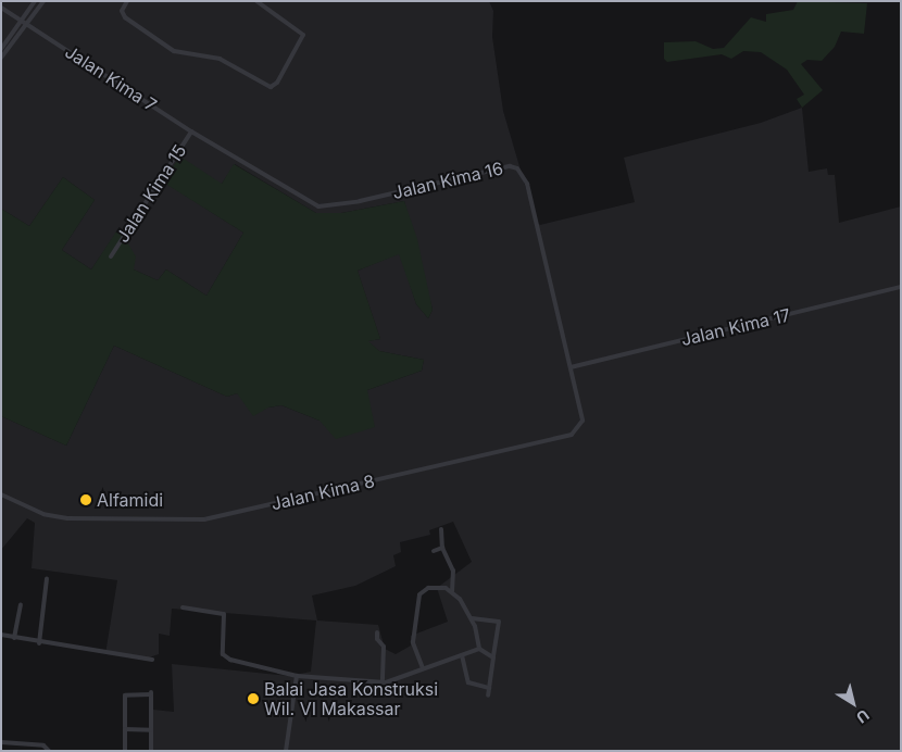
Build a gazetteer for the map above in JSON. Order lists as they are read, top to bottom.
{
  "streets": {
    "street": [
      "Jalan Kima 7",
      "Jalan Kima 16",
      "Jalan Kima 15",
      "Jalan Kima 17",
      "Jalan Kima 8"
    ]
  },
  "crossings": [
    ["Jalan Kima 7", "Jalan Kima 16"],
    ["Jalan Kima 7", "Jalan Kima 15"],
    ["Jalan Kima 16", "Jalan Kima 15"],
    ["Jalan Kima 16", "Jalan Kima 17"],
    ["Jalan Kima 16", "Jalan Kima 8"],
    ["Jalan Kima 17", "Jalan Kima 8"]
  ],
  "places": ["Alfamidi", "Balai Jasa Konstruksi Wil. VI Makassar"],
  "north": "bottom right"
}
